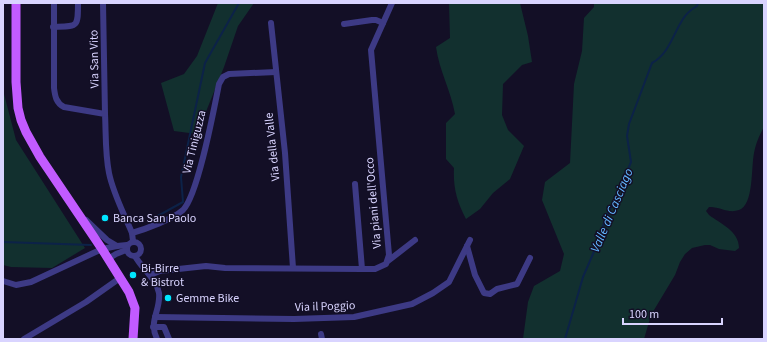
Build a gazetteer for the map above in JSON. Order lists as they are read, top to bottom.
{
  "streets": {
    "street": [
      "Via San Vito",
      "Via Tiniguzza",
      "Via della Valle",
      "Via piani dell'Occo",
      "Via il Poggio"
    ]
  },
  "crossings": [
    ["Via San Vito", "Via Tiniguzza"],
    ["Via Tiniguzza", "Via della Valle"],
    ["Via della Valle", "Via piani dell'Occo"]
  ],
  "water": ["Valle di Casciago"],
  "places": ["Banca San Paolo", "Bi-Birre & Bistrot", "Gemme Bike"],
  "scale_bar": "100 m"
}
